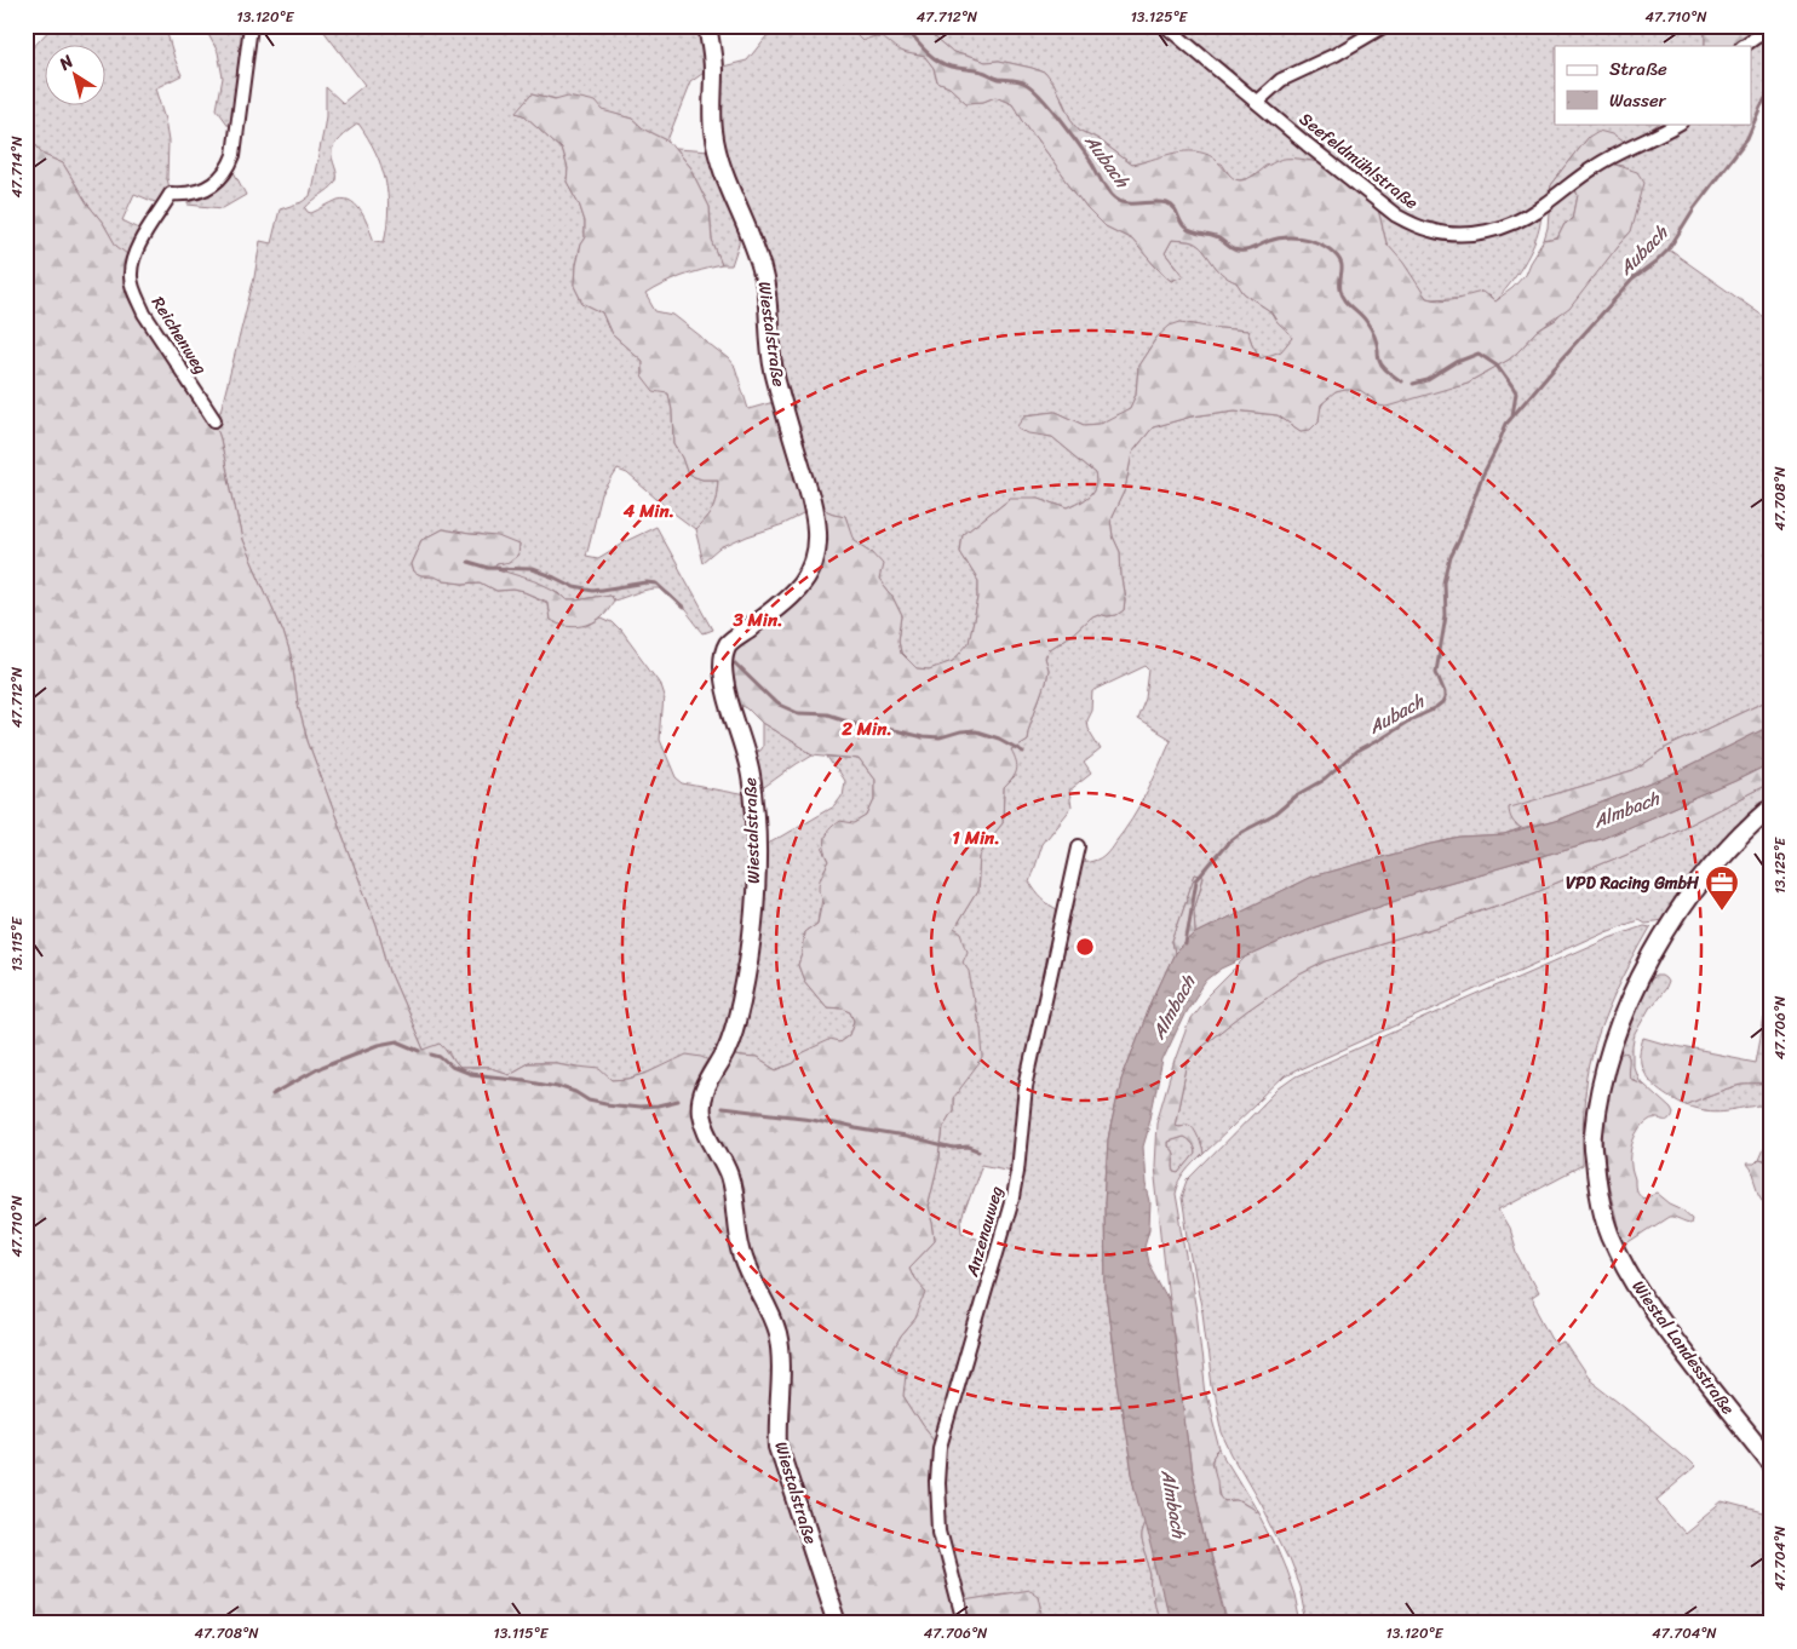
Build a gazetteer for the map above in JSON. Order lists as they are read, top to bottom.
{
  "streets": {
    "street": [
      "Seefeldmühlstraße",
      "Wiestalstraße",
      "Reichenweg",
      "Anzenauweg",
      "Wiestal Landesstraße"
    ]
  },
  "water": ["Aubach", "Almbach"],
  "places": {
    "office": ["VPD Racing GmbH"]
  },
  "legend": ["Straße", "Wasser"],
  "north": "top left",
  "coordinates": [
    "13.120°E",
    "47.712°N",
    "13.125°E",
    "47.710°N",
    "47.714°N",
    "47.708°N",
    "13.115°E",
    "47.706°N",
    "47.704°N"
  ],
  "rings": [
    "4 Min.",
    "3 Min.",
    "2 Min.",
    "1 Min."
  ]
}
